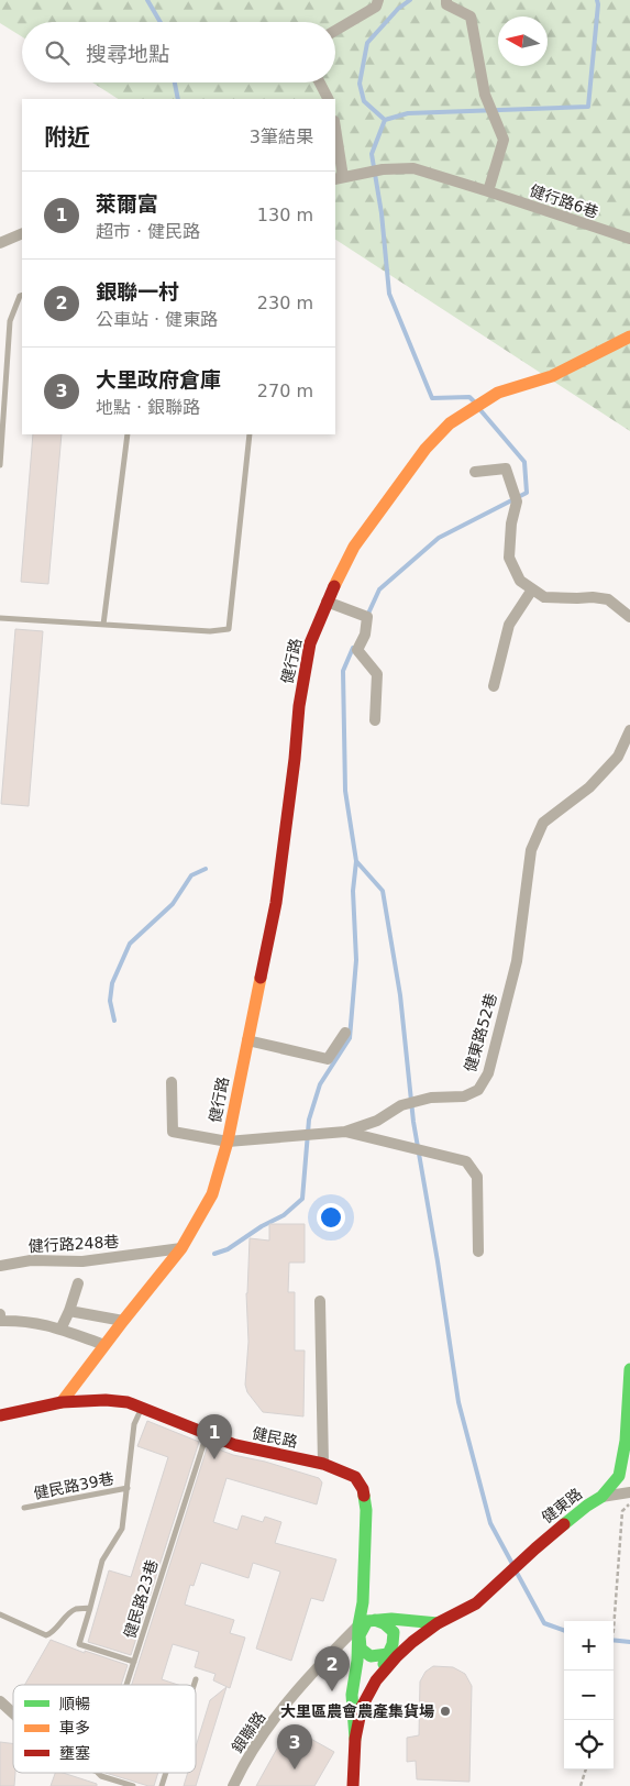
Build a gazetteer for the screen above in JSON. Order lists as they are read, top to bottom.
{
  "streets": {
    "street": [
      "健行路6巷",
      "健行路",
      "健東路52巷",
      "健行路248巷",
      "健民路",
      "健東路",
      "銀聯路"
    ],
    "lane": ["健民路39巷", "健民路23巷"]
  },
  "crossings": [
    ["健行路", "健東路52巷"],
    ["健行路", "健行路248巷"],
    ["健行路", "健民路"],
    ["健民路", "健民路39巷"],
    ["健民路", "健東路"],
    ["健民路", "健民路23巷"],
    ["健民路", "銀聯路"],
    ["健民路39巷", "健民路23巷"],
    ["健東路", "銀聯路"]
  ],
  "places": ["大里區農會農產集貨場"],
  "legend": ["順暢", "車多", "壅塞"],
  "north": "left",
  "page": {
    "search": "搜尋地點",
    "heading": ["附近", "3筆結果"],
    "list": [
      {
        "mark": "1",
        "name": "萊爾富",
        "note": "超市 · 健民路",
        "value": "130 m"
      },
      {
        "mark": "2",
        "name": "銀聯一村",
        "note": "公車站 · 健東路",
        "value": "230 m"
      },
      {
        "mark": "3",
        "name": "大里政府倉庫",
        "note": "地點 · 銀聯路",
        "value": "270 m"
      }
    ],
    "pins": ["1", "2", "3"],
    "map_buttons": ["+", "−"]
  }
}
